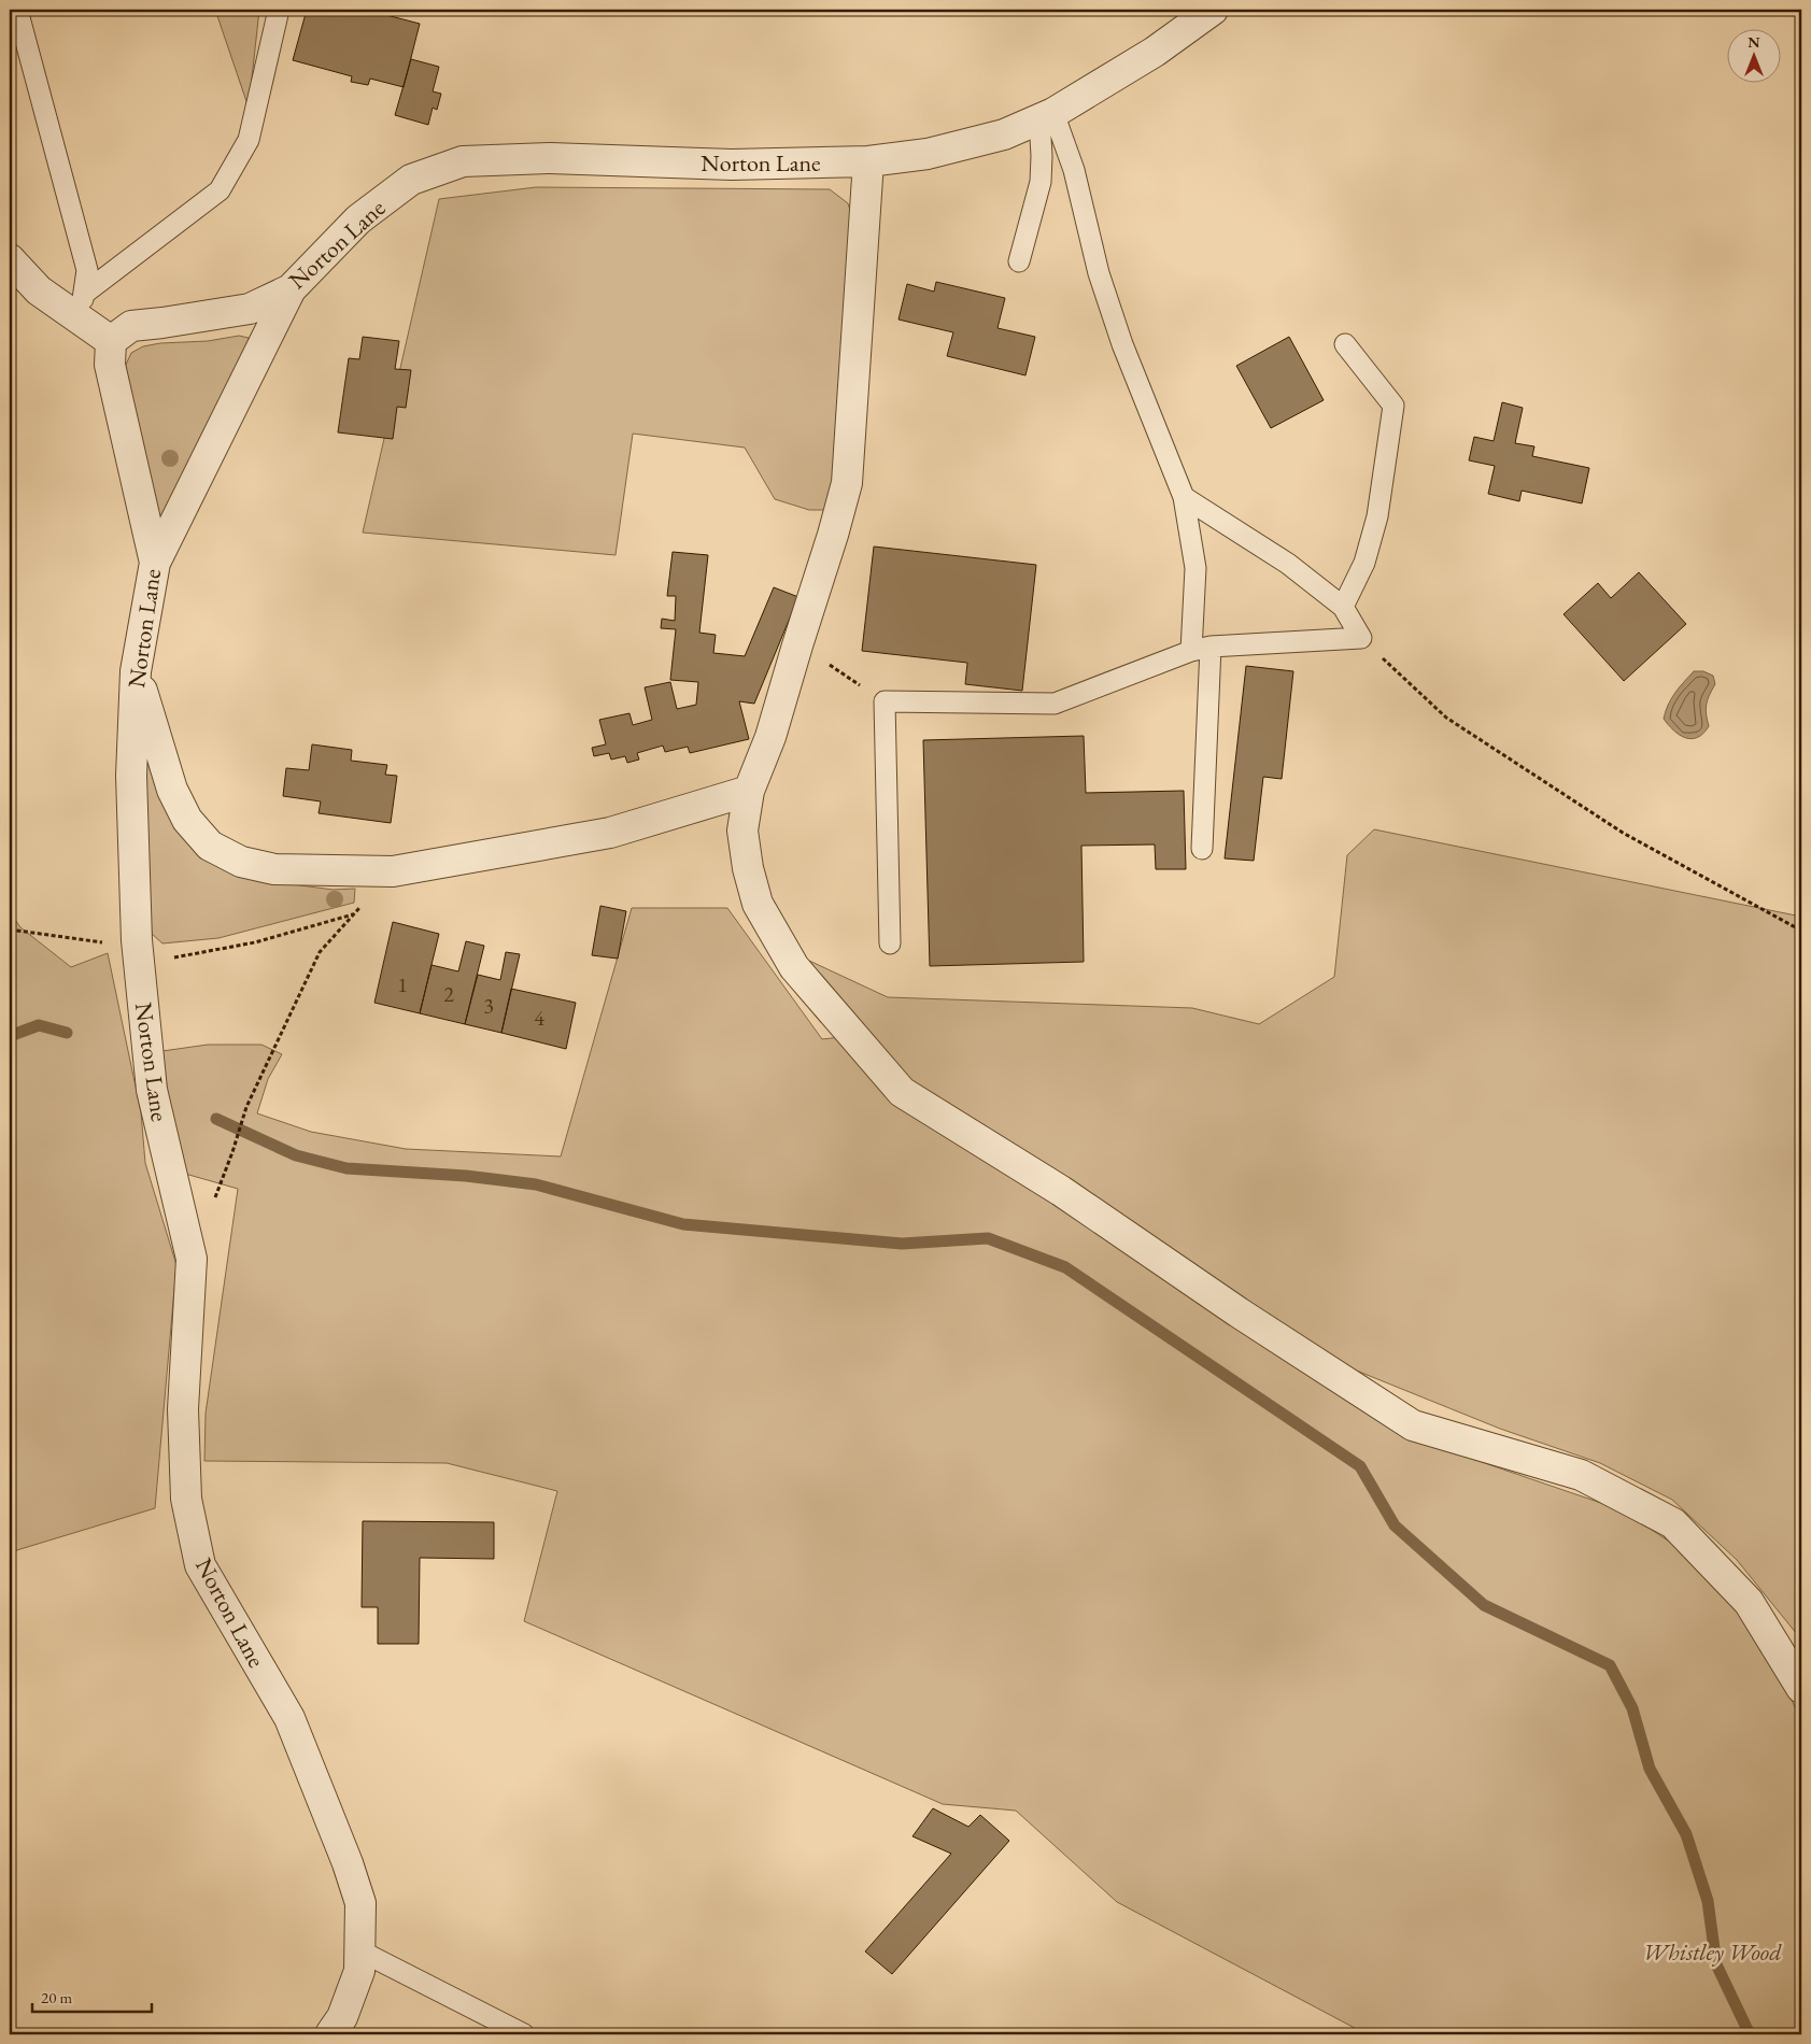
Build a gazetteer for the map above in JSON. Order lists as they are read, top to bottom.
{
  "streets": {
    "street": ["Norton Lane"]
  },
  "parks": ["Whistley Wood"],
  "house_numbers": [
    "1",
    "2",
    "3",
    "4"
  ],
  "scale_bar": "20 m",
  "north": "top"
}
